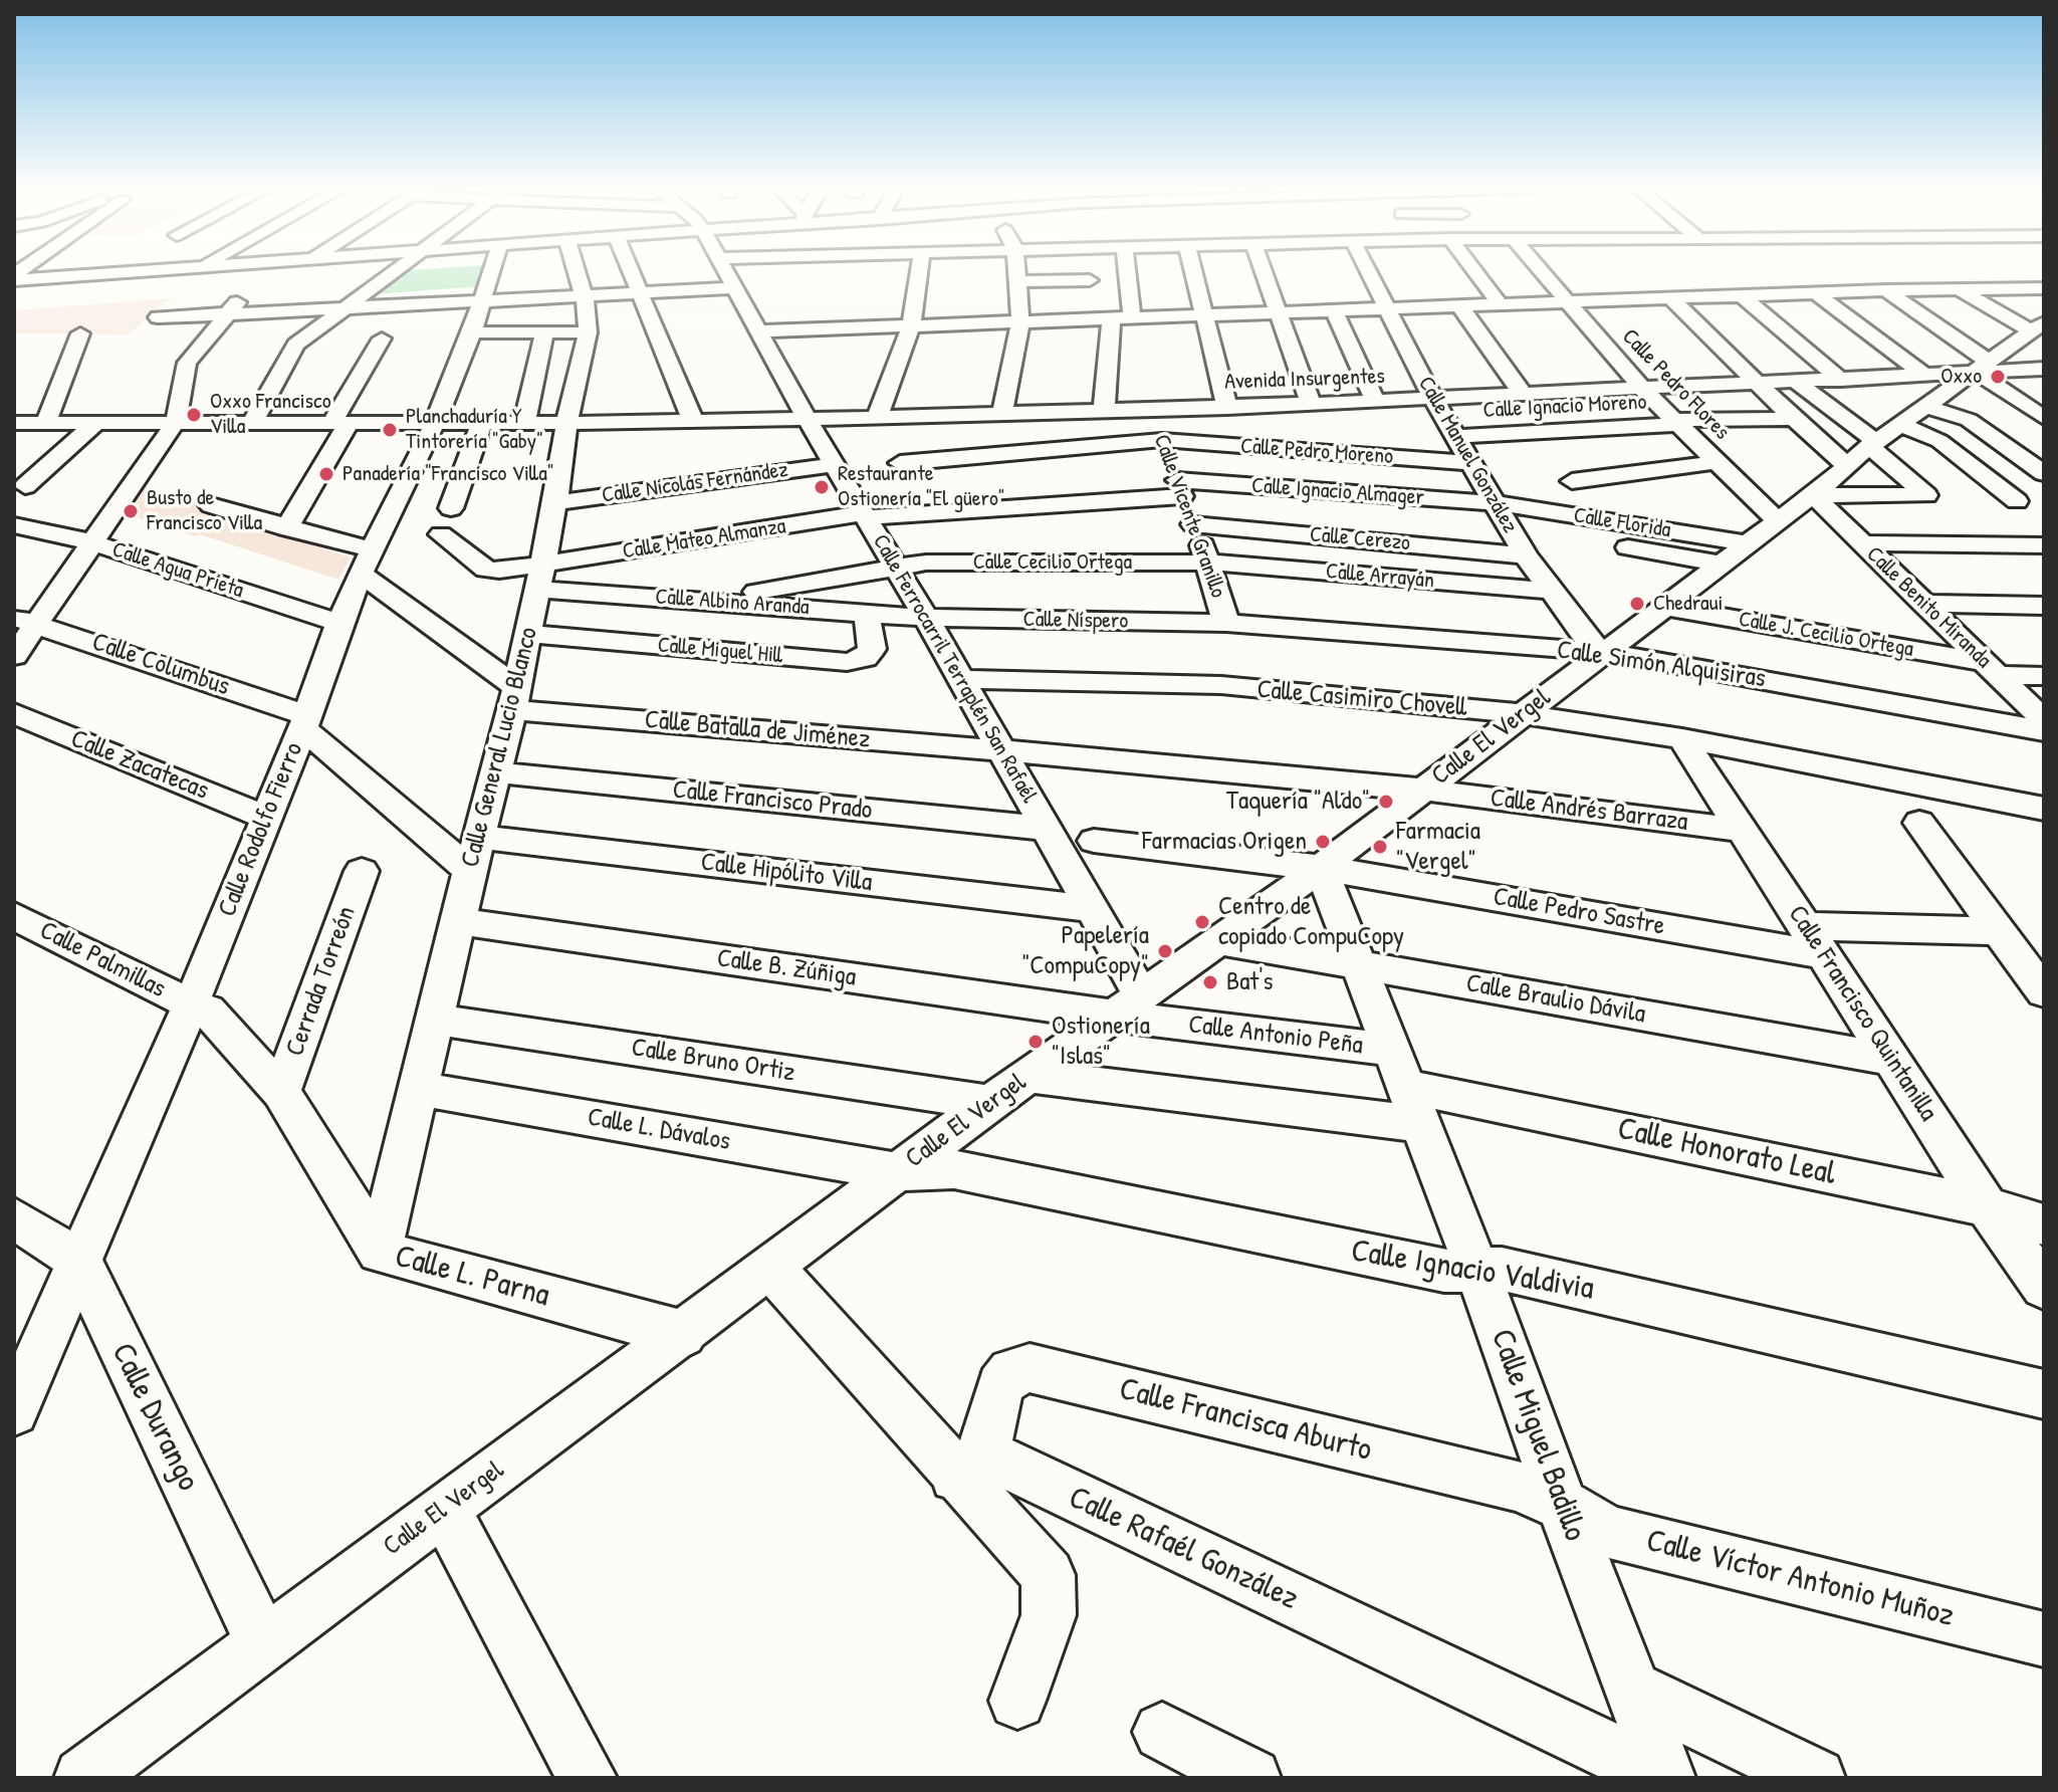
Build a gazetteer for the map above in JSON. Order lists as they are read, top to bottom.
{
  "streets": {
    "street": [
      "Avenida Insurgentes",
      "Calle Pedro Flores",
      "Calle Ignacio Moreno",
      "Calle Pedro Moreno",
      "Calle Manuel González",
      "Calle Nicolás Fernández",
      "Calle Ignacio Almager",
      "Calle Vicente Granillo",
      "Calle Florida",
      "Calle Mateo Almanza",
      "Calle Cerezo",
      "Calle Cecilio Ortega",
      "Calle Agua Prieta",
      "Calle Arrayán",
      "Calle Albino Aranda",
      "Calle Benito Miranda",
      "Calle Níspero",
      "Calle J. Cecilio Ortega",
      "Calle Miguel Hill",
      "Calle Columbus",
      "Calle Simón Alquisiras",
      "Calle Ferrocarril Terraplén San Rafaél",
      "Calle Casimiro Chovell",
      "Calle Batalla de Jiménez",
      "Calle El Vergel",
      "Calle General Lucio Blanco",
      "Calle Zacatecas",
      "Calle Francisco Prado",
      "Calle Andrés Barraza",
      "Calle Rodolfo Fierro",
      "Calle Hipólito Villa",
      "Calle Pedro Sastre",
      "Calle Palmillas",
      "Calle B. Zúñiga",
      "Cerrada Torreón",
      "Calle Braulio Dávila",
      "Calle Francisco Quintanilla",
      "Calle Antonio Peña",
      "Calle Bruno Ortiz",
      "Calle L. Dávalos",
      "Calle Honorato Leal",
      "Calle Ignacio Valdivia",
      "Calle L. Parna",
      "Calle Durango",
      "Calle Francisca Aburto",
      "Calle Miguel Badillo",
      "Calle Rafaél González",
      "Calle Víctor Antonio Muñoz"
    ]
  },
  "crossings": [
    ["Avenida Insurgentes", "Calle Pedro Flores"],
    ["Avenida Insurgentes", "Calle Manuel González"],
    ["Avenida Insurgentes", "Calle Vicente Granillo"],
    ["Avenida Insurgentes", "Calle Ferrocarril Terraplén San Rafaél"],
    ["Avenida Insurgentes", "Calle El Vergel"],
    ["Avenida Insurgentes", "Calle General Lucio Blanco"],
    ["Avenida Insurgentes", "Calle Rodolfo Fierro"],
    ["Calle Pedro Flores", "Calle Ignacio Moreno"],
    ["Calle Pedro Flores", "Calle El Vergel"],
    ["Calle Ignacio Moreno", "Calle Manuel González"],
    ["Calle Pedro Moreno", "Calle Manuel González"],
    ["Calle Pedro Moreno", "Calle Vicente Granillo"],
    ["Calle Manuel González", "Calle Ignacio Almager"],
    ["Calle Manuel González", "Calle Florida"],
    ["Calle Manuel González", "Calle Cerezo"],
    ["Calle Manuel González", "Calle Arrayán"],
    ["Calle Manuel González", "Calle Simón Alquisiras"],
    ["Calle Manuel González", "Calle El Vergel"],
    ["Calle Nicolás Fernández", "Calle Ferrocarril Terraplén San Rafaél"],
    ["Calle Nicolás Fernández", "Calle General Lucio Blanco"],
    ["Calle Ignacio Almager", "Calle Vicente Granillo"],
    ["Calle Ignacio Almager", "Calle Florida"],
    ["Calle Ignacio Almager", "Calle Mateo Almanza"],
    ["Calle Vicente Granillo", "Calle Mateo Almanza"],
    ["Calle Vicente Granillo", "Calle Cerezo"],
    ["Calle Vicente Granillo", "Calle Cecilio Ortega"],
    ["Calle Vicente Granillo", "Calle Arrayán"],
    ["Calle Vicente Granillo", "Calle Níspero"],
    ["Calle Vicente Granillo", "Calle Simón Alquisiras"],
    ["Calle Florida", "Calle El Vergel"],
    ["Calle Mateo Almanza", "Calle Albino Aranda"],
    ["Calle Mateo Almanza", "Calle Ferrocarril Terraplén San Rafaél"],
    ["Calle Mateo Almanza", "Calle General Lucio Blanco"],
    ["Calle Cecilio Ortega", "Calle Arrayán"],
    ["Calle Cecilio Ortega", "Calle Albino Aranda"],
    ["Calle Cecilio Ortega", "Calle Ferrocarril Terraplén San Rafaél"],
    ["Calle Agua Prieta", "Calle Rodolfo Fierro"],
    ["Calle Albino Aranda", "Calle Níspero"],
    ["Calle Albino Aranda", "Calle Miguel Hill"],
    ["Calle Albino Aranda", "Calle Ferrocarril Terraplén San Rafaél"],
    ["Calle Albino Aranda", "Calle General Lucio Blanco"],
    ["Calle Benito Miranda", "Calle J. Cecilio Ortega"],
    ["Calle Benito Miranda", "Calle El Vergel"],
    ["Calle Níspero", "Calle Simón Alquisiras"],
    ["Calle Níspero", "Calle Ferrocarril Terraplén San Rafaél"],
    ["Calle J. Cecilio Ortega", "Calle El Vergel"],
    ["Calle Miguel Hill", "Calle General Lucio Blanco"],
    ["Calle Columbus", "Calle General Lucio Blanco"],
    ["Calle Columbus", "Calle Rodolfo Fierro"],
    ["Calle Simón Alquisiras", "Calle El Vergel"],
    ["Calle Ferrocarril Terraplén San Rafaél", "Calle Casimiro Chovell"],
    ["Calle Ferrocarril Terraplén San Rafaél", "Calle Batalla de Jiménez"],
    ["Calle Ferrocarril Terraplén San Rafaél", "Calle El Vergel"],
    ["Calle Ferrocarril Terraplén San Rafaél", "Calle Francisco Prado"],
    ["Calle Ferrocarril Terraplén San Rafaél", "Calle Andrés Barraza"],
    ["Calle Ferrocarril Terraplén San Rafaél", "Calle Hipólito Villa"],
    ["Calle Ferrocarril Terraplén San Rafaél", "Calle B. Zúñiga"],
    ["Calle Ferrocarril Terraplén San Rafaél", "Calle Antonio Peña"],
    ["Calle Casimiro Chovell", "Calle El Vergel"],
    ["Calle Casimiro Chovell", "Calle Francisco Quintanilla"],
    ["Calle Batalla de Jiménez", "Calle General Lucio Blanco"],
    ["Calle Batalla de Jiménez", "Calle Andrés Barraza"],
    ["Calle El Vergel", "Calle Andrés Barraza"],
    ["Calle El Vergel", "Calle Pedro Sastre"],
    ["Calle El Vergel", "Calle B. Zúñiga"],
    ["Calle El Vergel", "Calle Braulio Dávila"],
    ["Calle El Vergel", "Calle Antonio Peña"],
    ["Calle El Vergel", "Calle Bruno Ortiz"],
    ["Calle El Vergel", "Calle L. Dávalos"],
    ["Calle El Vergel", "Calle Honorato Leal"],
    ["Calle El Vergel", "Calle Ignacio Valdivia"],
    ["Calle El Vergel", "Calle L. Parna"],
    ["Calle El Vergel", "Calle Durango"],
    ["Calle El Vergel", "Calle Miguel Badillo"],
    ["Calle El Vergel", "Calle Rafaél González"],
    ["Calle General Lucio Blanco", "Calle Francisco Prado"],
    ["Calle General Lucio Blanco", "Calle Hipólito Villa"],
    ["Calle General Lucio Blanco", "Calle B. Zúñiga"],
    ["Calle General Lucio Blanco", "Calle Bruno Ortiz"],
    ["Calle General Lucio Blanco", "Calle L. Dávalos"],
    ["Calle General Lucio Blanco", "Calle L. Parna"],
    ["Calle Zacatecas", "Calle Rodolfo Fierro"],
    ["Calle Andrés Barraza", "Calle Francisco Quintanilla"],
    ["Calle Rodolfo Fierro", "Calle Palmillas"],
    ["Calle Rodolfo Fierro", "Calle L. Parna"],
    ["Calle Rodolfo Fierro", "Calle Durango"],
    ["Calle Pedro Sastre", "Calle Francisco Quintanilla"],
    ["Calle Pedro Sastre", "Calle Miguel Badillo"],
    ["Calle Palmillas", "Calle L. Parna"],
    ["Calle B. Zúñiga", "Calle Antonio Peña"],
    ["Cerrada Torreón", "Calle L. Parna"],
    ["Calle Braulio Dávila", "Calle Francisco Quintanilla"],
    ["Calle Braulio Dávila", "Calle Miguel Badillo"],
    ["Calle Francisco Quintanilla", "Calle Honorato Leal"],
    ["Calle Antonio Peña", "Calle Honorato Leal"],
    ["Calle Antonio Peña", "Calle Miguel Badillo"],
    ["Calle L. Dávalos", "Calle Ignacio Valdivia"],
    ["Calle Honorato Leal", "Calle Miguel Badillo"],
    ["Calle Ignacio Valdivia", "Calle Miguel Badillo"],
    ["Calle Francisca Aburto", "Calle Miguel Badillo"],
    ["Calle Francisca Aburto", "Calle Rafaél González"],
    ["Calle Francisca Aburto", "Calle Víctor Antonio Muñoz"],
    ["Calle Miguel Badillo", "Calle Rafaél González"],
    ["Calle Miguel Badillo", "Calle Víctor Antonio Muñoz"]
  ],
  "places": [
    "Oxxo",
    "Oxxo Francisco Villa",
    "Planchaduría Y Tintorería \"Gaby\"",
    "Panadería \"Francisco Villa\"",
    "Restaurante Ostionería \"El güero\"",
    "Busto de Francisco Villa",
    "Chedraui",
    "Taquería \"Aldo\"",
    "Farmacias Origen",
    "Farmacia \"Vergel\"",
    "Centro de copiado CompuCopy",
    "Papelería \"CompuCopy\"",
    "Bat's",
    "Ostionería \"Islas\""
  ]
}
